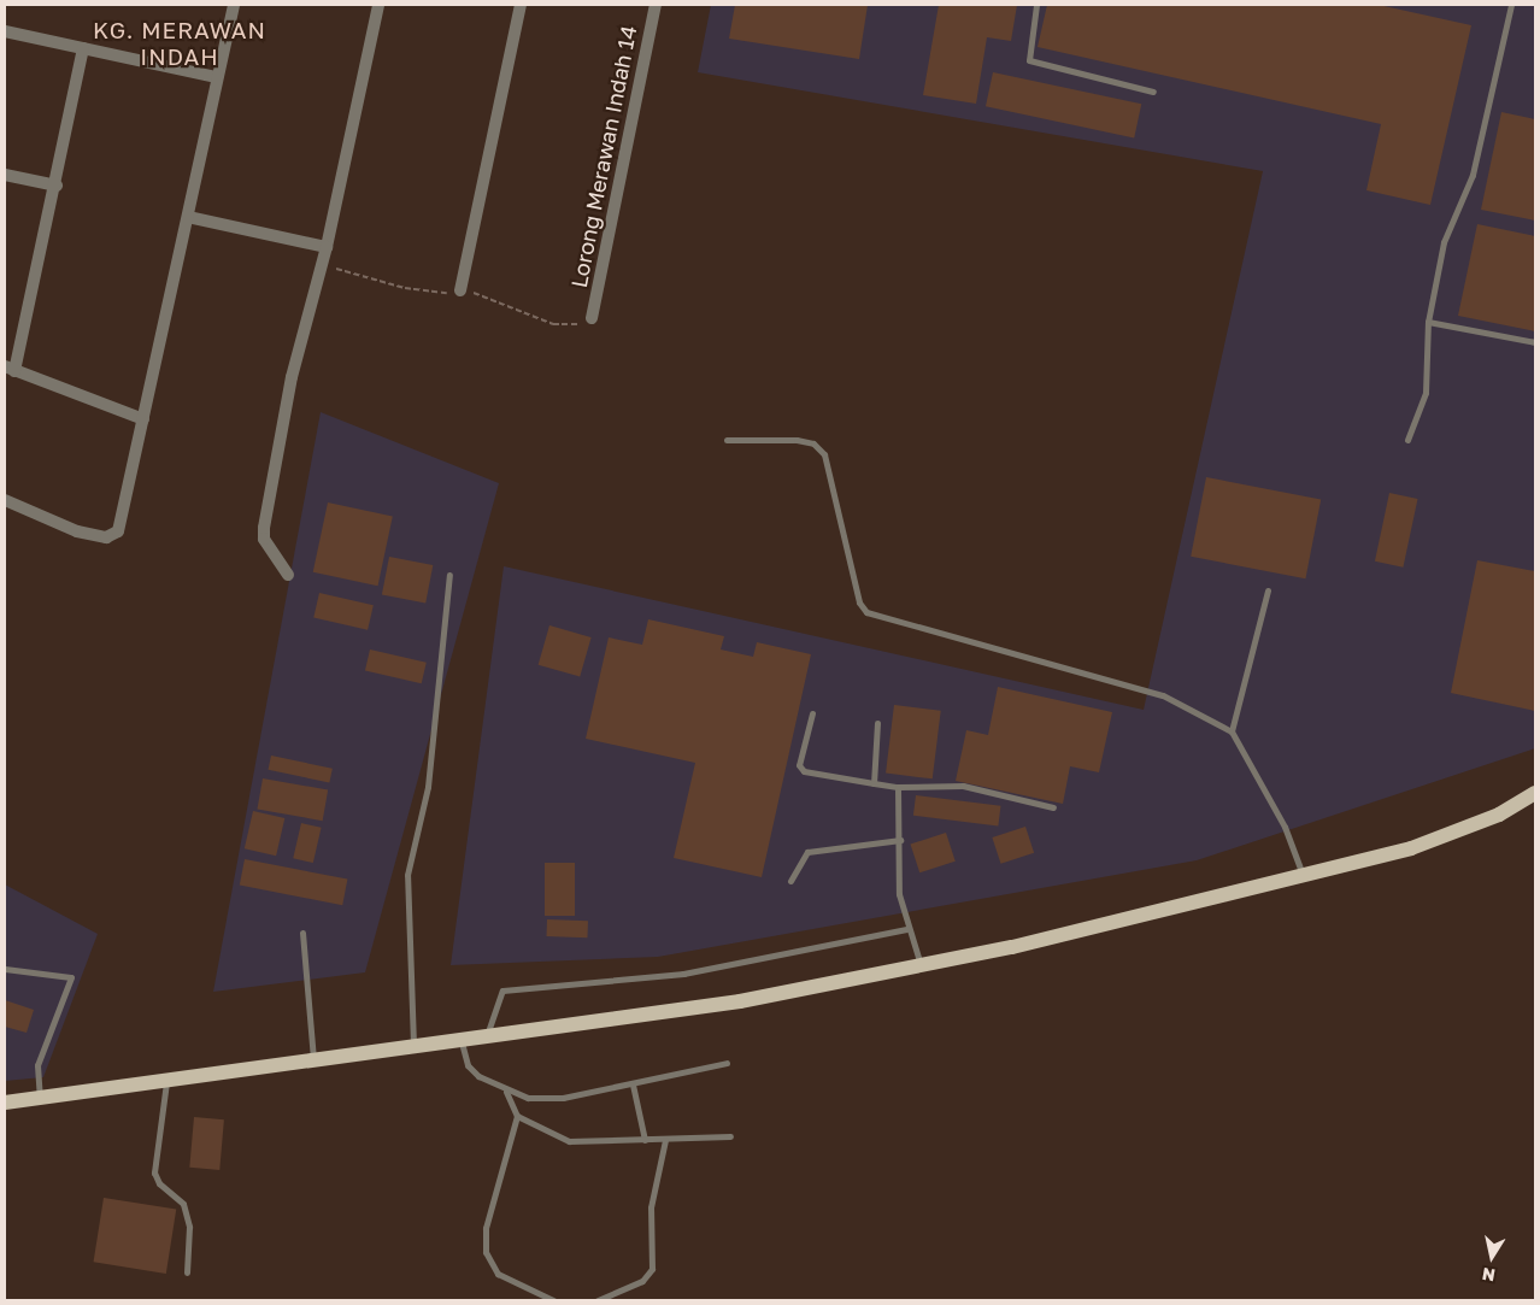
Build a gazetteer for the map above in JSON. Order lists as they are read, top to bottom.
{
  "streets": {
    "street": ["Lorong Merawan Indah 14"]
  },
  "districts": ["KG. MERAWAN INDAH"],
  "north": "bottom"
}
